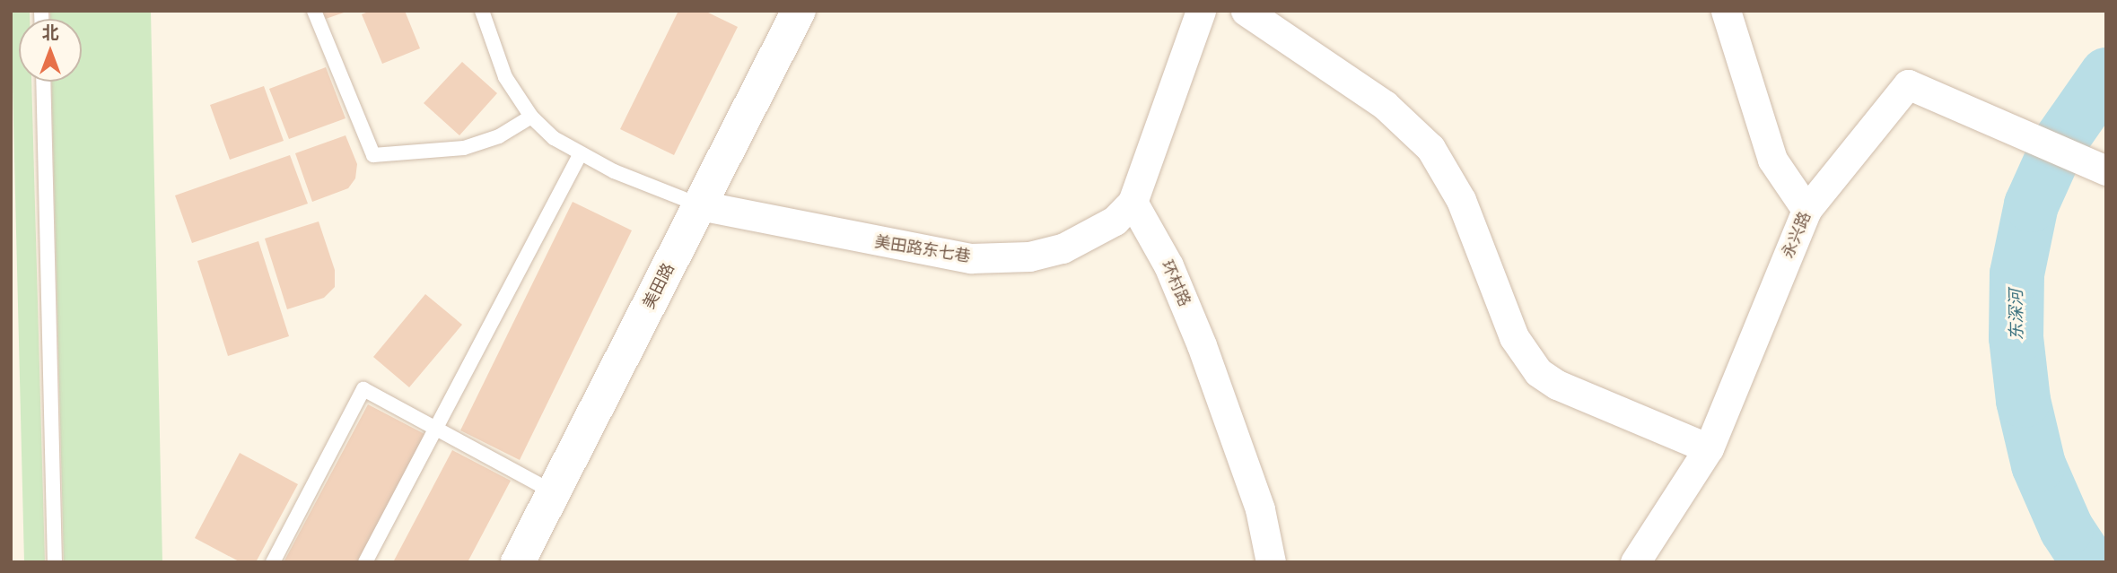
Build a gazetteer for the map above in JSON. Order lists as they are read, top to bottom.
{
  "streets": {
    "street": [
      "永兴路",
      "美田路东七巷",
      "环村路",
      "美田路"
    ]
  },
  "crossings": [
    ["美田路东七巷", "环村路"],
    ["美田路东七巷", "美田路"]
  ],
  "water": ["东深河"],
  "north": "top"
}
